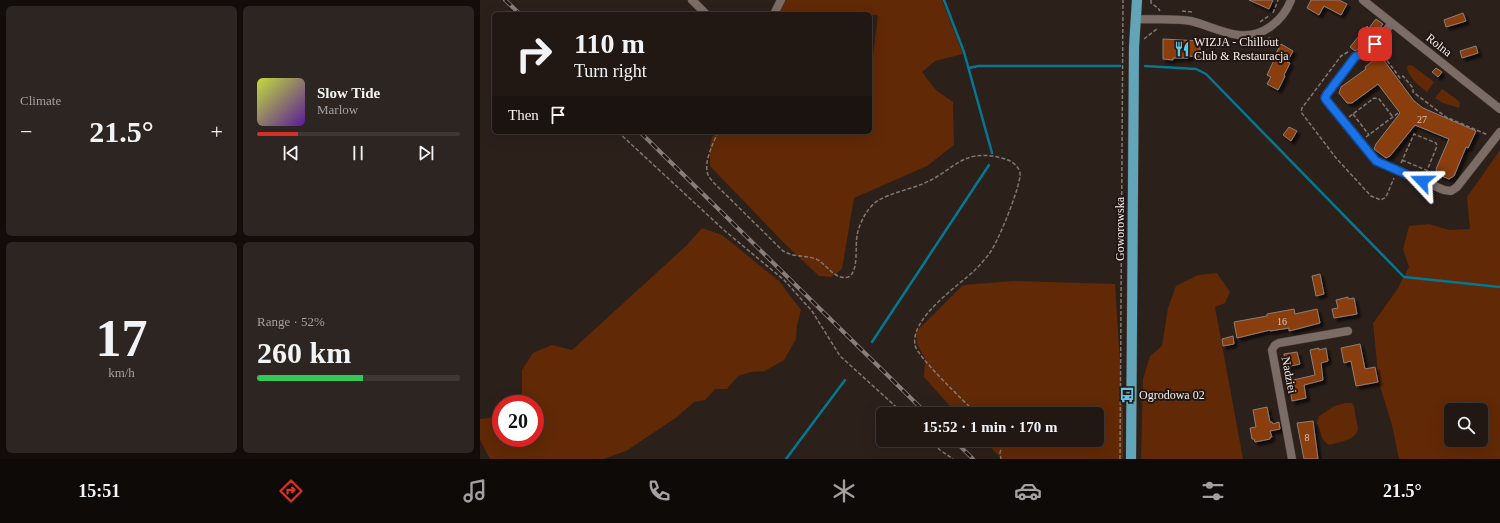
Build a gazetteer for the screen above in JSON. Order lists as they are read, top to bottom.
{
  "streets": {
    "main road": ["Goworowska"],
    "street": ["Rolna", "Nadziei"]
  },
  "places": {
    "restaurant": ["WIZJA - Chillout Club & Restauracja"],
    "bus stop": ["Ogrodowa 02"]
  },
  "house_numbers": ["27", "16", "8"],
  "page": {
    "tile": [
      "Climate",
      ["17", "km/h"],
      ["Range · 52%", "260 km"]
    ],
    "turn": ["110 m", "Turn right"],
    "song": ["Slow Tide", "Marlow"],
    "then": "Then",
    "heat": ["−", "21.5°", "+"],
    "limit": "20",
    "trip": "15:52 · 1 min · 170 m",
    "tabs": ["15:51", "21.5°"]
  }
}
